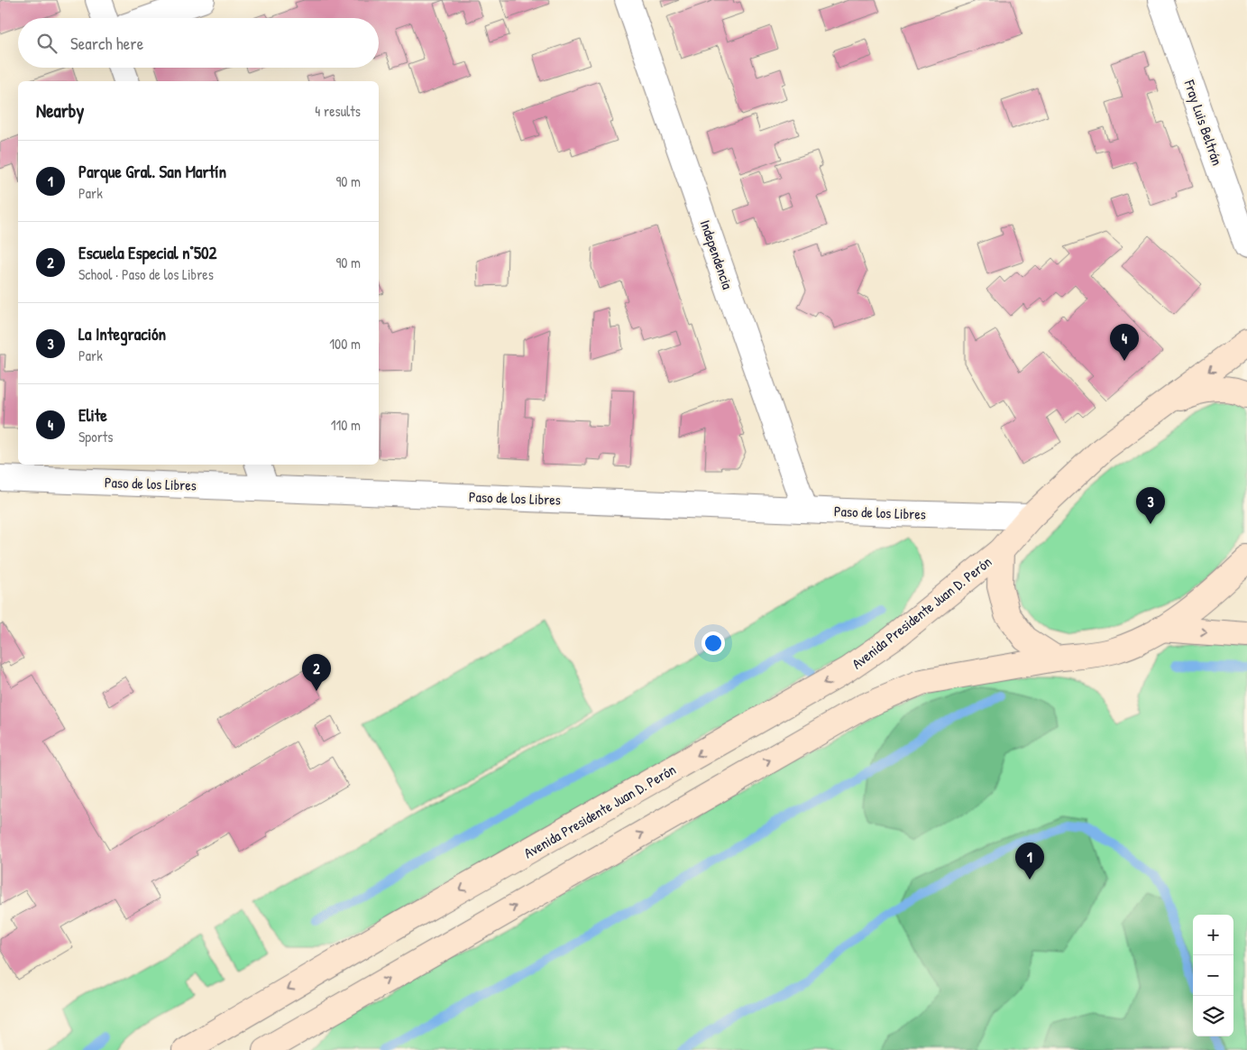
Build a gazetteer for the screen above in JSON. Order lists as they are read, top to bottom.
{
  "streets": {
    "main road": ["Avenida Presidente Juan D. Perón"],
    "street": ["Fray Luis Beltrán", "Independencia", "Paso de los Libres"]
  },
  "crossings": [
    ["Independencia", "Paso de los Libres"],
    ["Paso de los Libres", "Avenida Presidente Juan D. Perón"]
  ],
  "page": {
    "search": "Search here",
    "heading": ["Nearby", "4 results"],
    "list": [
      {
        "mark": "1",
        "name": "Parque Gral. San Martín",
        "note": "Park",
        "value": "90 m"
      },
      {
        "mark": "2",
        "name": "Escuela Especial n°502",
        "note": "School · Paso de los Libres",
        "value": "90 m"
      },
      {
        "mark": "3",
        "name": "La Integración",
        "note": "Park",
        "value": "100 m"
      },
      {
        "mark": "4",
        "name": "Elite",
        "note": "Sports",
        "value": "110 m"
      }
    ],
    "pins": [
      "4",
      "3",
      "2",
      "1"
    ],
    "map_buttons": ["+", "−"]
  }
}
